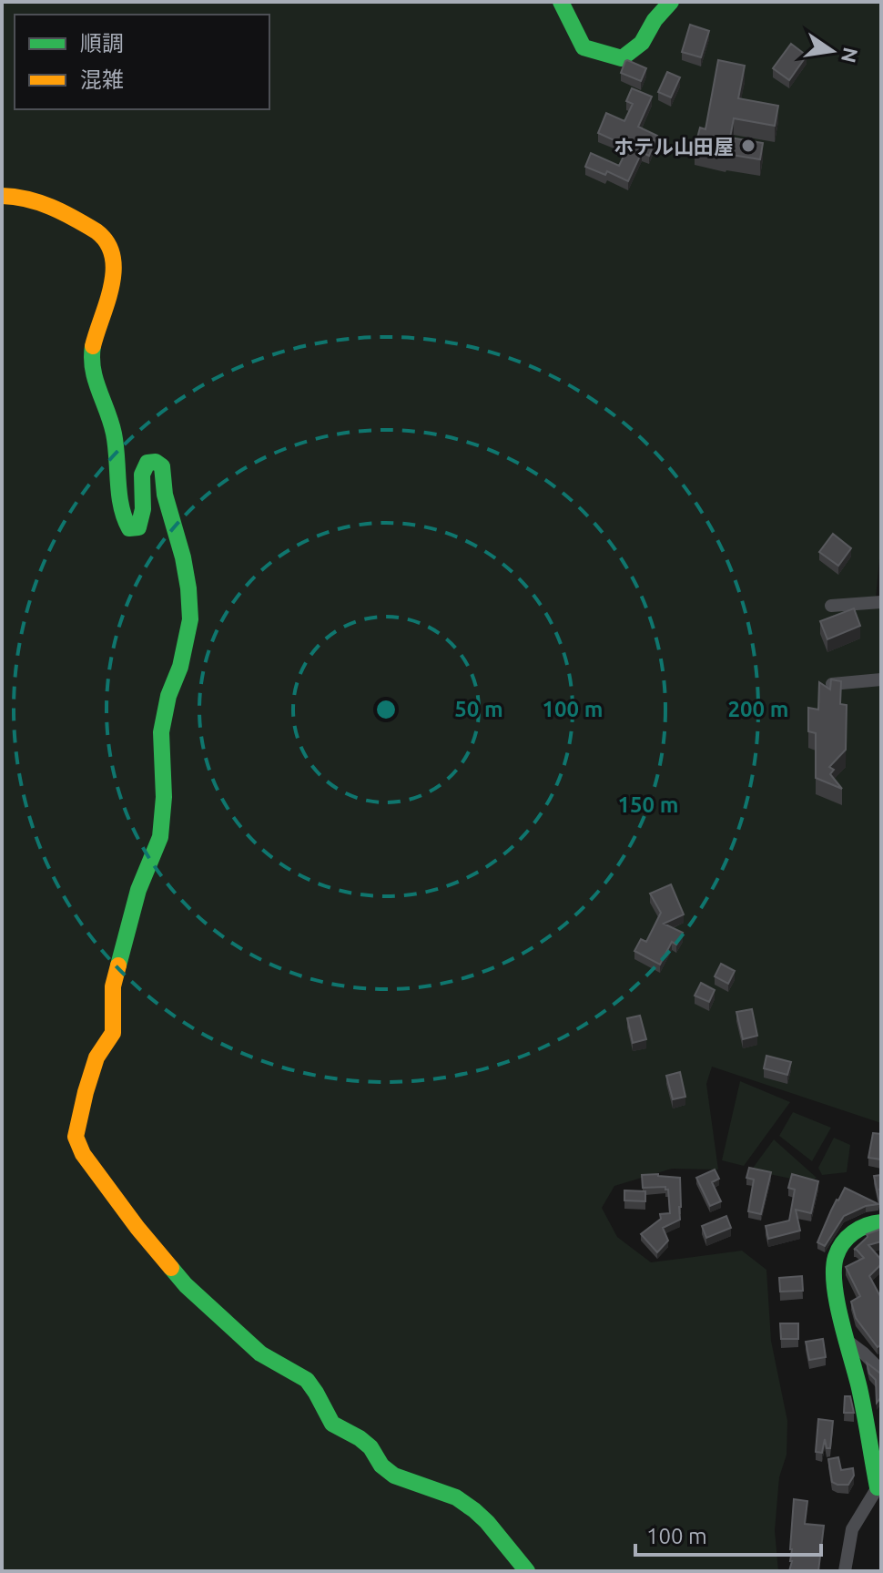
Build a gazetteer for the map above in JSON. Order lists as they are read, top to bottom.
{
  "places": ["ホテル山田屋"],
  "legend": ["順調", "混雑"],
  "scale_bar": "100 m",
  "north": "right",
  "rings": [
    "50 m",
    "100 m",
    "200 m",
    "150 m"
  ]
}
